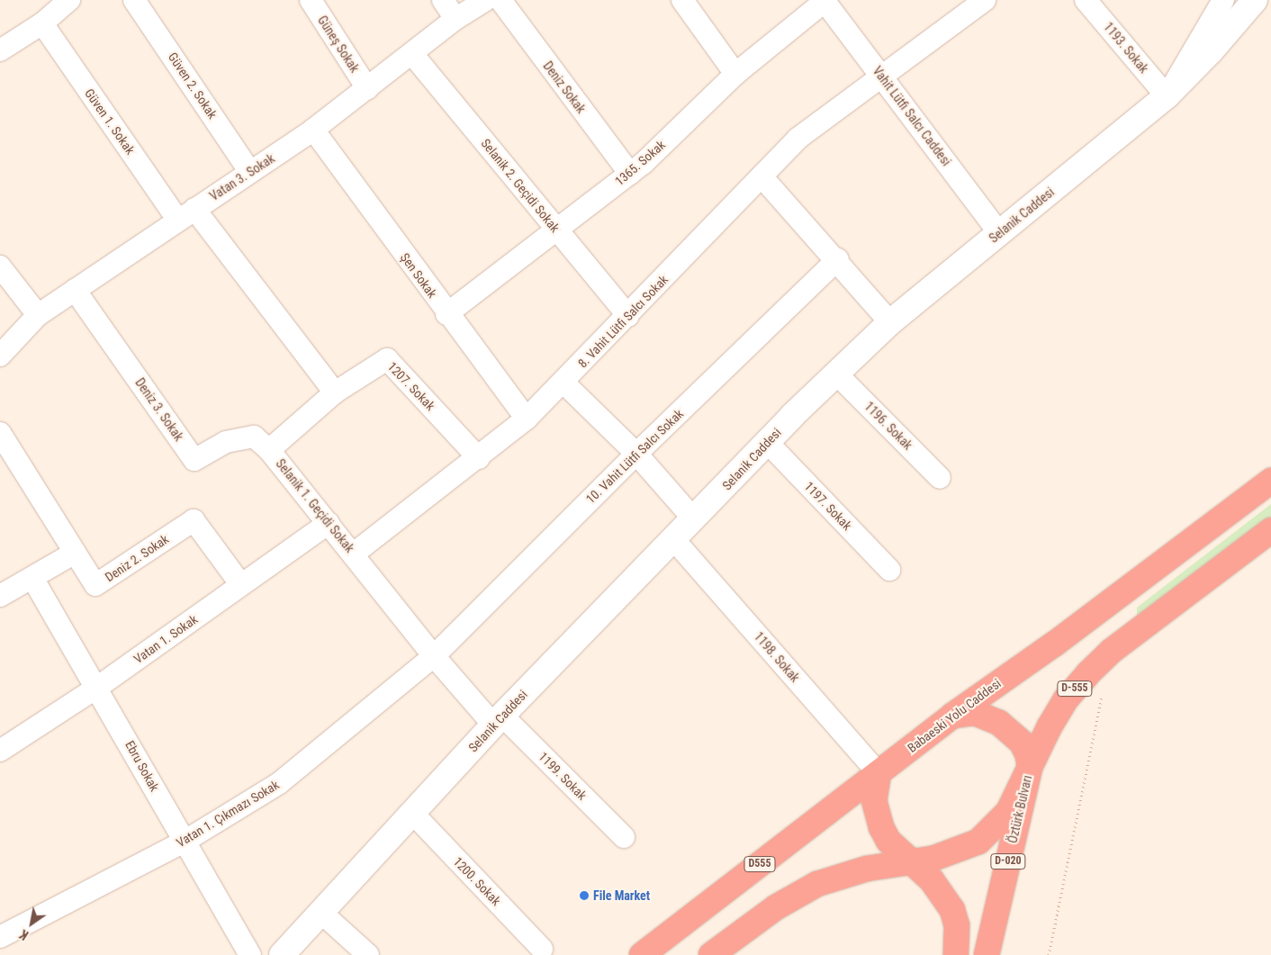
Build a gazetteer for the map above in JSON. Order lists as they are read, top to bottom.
{
  "streets": {
    "highway": [
      "D-555",
      "Babaeski Yolu Caddesi",
      "Öztürk Bulvarı",
      "D-020",
      "D555"
    ],
    "street": [
      "Güneş Sokak",
      "1193. Sokak",
      "Güven 2. Sokak",
      "Deniz Sokak",
      "Vahit Lütfi Salcı Caddesi",
      "Güven 1. Sokak",
      "1365. Sokak",
      "Vatan 3. Sokak",
      "Selanik 2. Geçidi Sokak",
      "Selanik Caddesi",
      "Şen Sokak",
      "8. Vahit Lütfi Salcı Sokak",
      "1207. Sokak",
      "Deniz 3. Sokak",
      "1196. Sokak",
      "10. Vahit Lütfi Salcı Sokak",
      "Selanik 1. Geçidi Sokak",
      "1197. Sokak",
      "Deniz 2. Sokak",
      "Vatan 1. Sokak",
      "1198. Sokak",
      "Ebru Sokak",
      "1199. Sokak",
      "Vatan 1. Çıkmazı Sokak",
      "1200. Sokak"
    ]
  },
  "crossings": [
    ["Güneş Sokak", "Vatan 3. Sokak"],
    ["1193. Sokak", "Selanik Caddesi"],
    ["Güven 2. Sokak", "Vatan 3. Sokak"],
    ["Deniz Sokak", "1365. Sokak"],
    ["Vahit Lütfi Salcı Caddesi", "1365. Sokak"],
    ["Vahit Lütfi Salcı Caddesi", "Selanik Caddesi"],
    ["Vahit Lütfi Salcı Caddesi", "8. Vahit Lütfi Salcı Sokak"],
    ["Güven 1. Sokak", "Vatan 3. Sokak"],
    ["1365. Sokak", "Selanik 2. Geçidi Sokak"],
    ["1365. Sokak", "Şen Sokak"],
    ["Vatan 3. Sokak", "Selanik 2. Geçidi Sokak"],
    ["Vatan 3. Sokak", "Şen Sokak"],
    ["Vatan 3. Sokak", "Deniz 3. Sokak"],
    ["Selanik 2. Geçidi Sokak", "8. Vahit Lütfi Salcı Sokak"],
    ["Selanik Caddesi", "1196. Sokak"],
    ["Selanik Caddesi", "Selanik 1. Geçidi Sokak"],
    ["Selanik Caddesi", "1197. Sokak"],
    ["Selanik Caddesi", "1198. Sokak"],
    ["Selanik Caddesi", "1199. Sokak"],
    ["Selanik Caddesi", "1200. Sokak"],
    ["Şen Sokak", "8. Vahit Lütfi Salcı Sokak"],
    ["8. Vahit Lütfi Salcı Sokak", "1207. Sokak"],
    ["8. Vahit Lütfi Salcı Sokak", "Selanik 1. Geçidi Sokak"],
    ["1207. Sokak", "Selanik 1. Geçidi Sokak"],
    ["Deniz 3. Sokak", "Selanik 1. Geçidi Sokak"],
    ["10. Vahit Lütfi Salcı Sokak", "Selanik 1. Geçidi Sokak"],
    ["10. Vahit Lütfi Salcı Sokak", "Vatan 1. Çıkmazı Sokak"],
    ["Selanik 1. Geçidi Sokak", "Vatan 1. Sokak"],
    ["Selanik 1. Geçidi Sokak", "1199. Sokak"],
    ["Selanik 1. Geçidi Sokak", "Vatan 1. Çıkmazı Sokak"],
    ["Deniz 2. Sokak", "Vatan 1. Sokak"],
    ["Vatan 1. Sokak", "Ebru Sokak"],
    ["1198. Sokak", "D-555"],
    ["1198. Sokak", "Babaeski Yolu Caddesi"],
    ["1198. Sokak", "Öztürk Bulvarı"],
    ["1198. Sokak", "D-020"],
    ["D-555", "Babaeski Yolu Caddesi"],
    ["D-555", "Öztürk Bulvarı"],
    ["D-555", "D-020"],
    ["Babaeski Yolu Caddesi", "Öztürk Bulvarı"],
    ["Babaeski Yolu Caddesi", "D-020"],
    ["Ebru Sokak", "Vatan 1. Çıkmazı Sokak"],
    ["Öztürk Bulvarı", "D-020"]
  ],
  "places": ["File Market"],
  "north": "bottom left"
}
